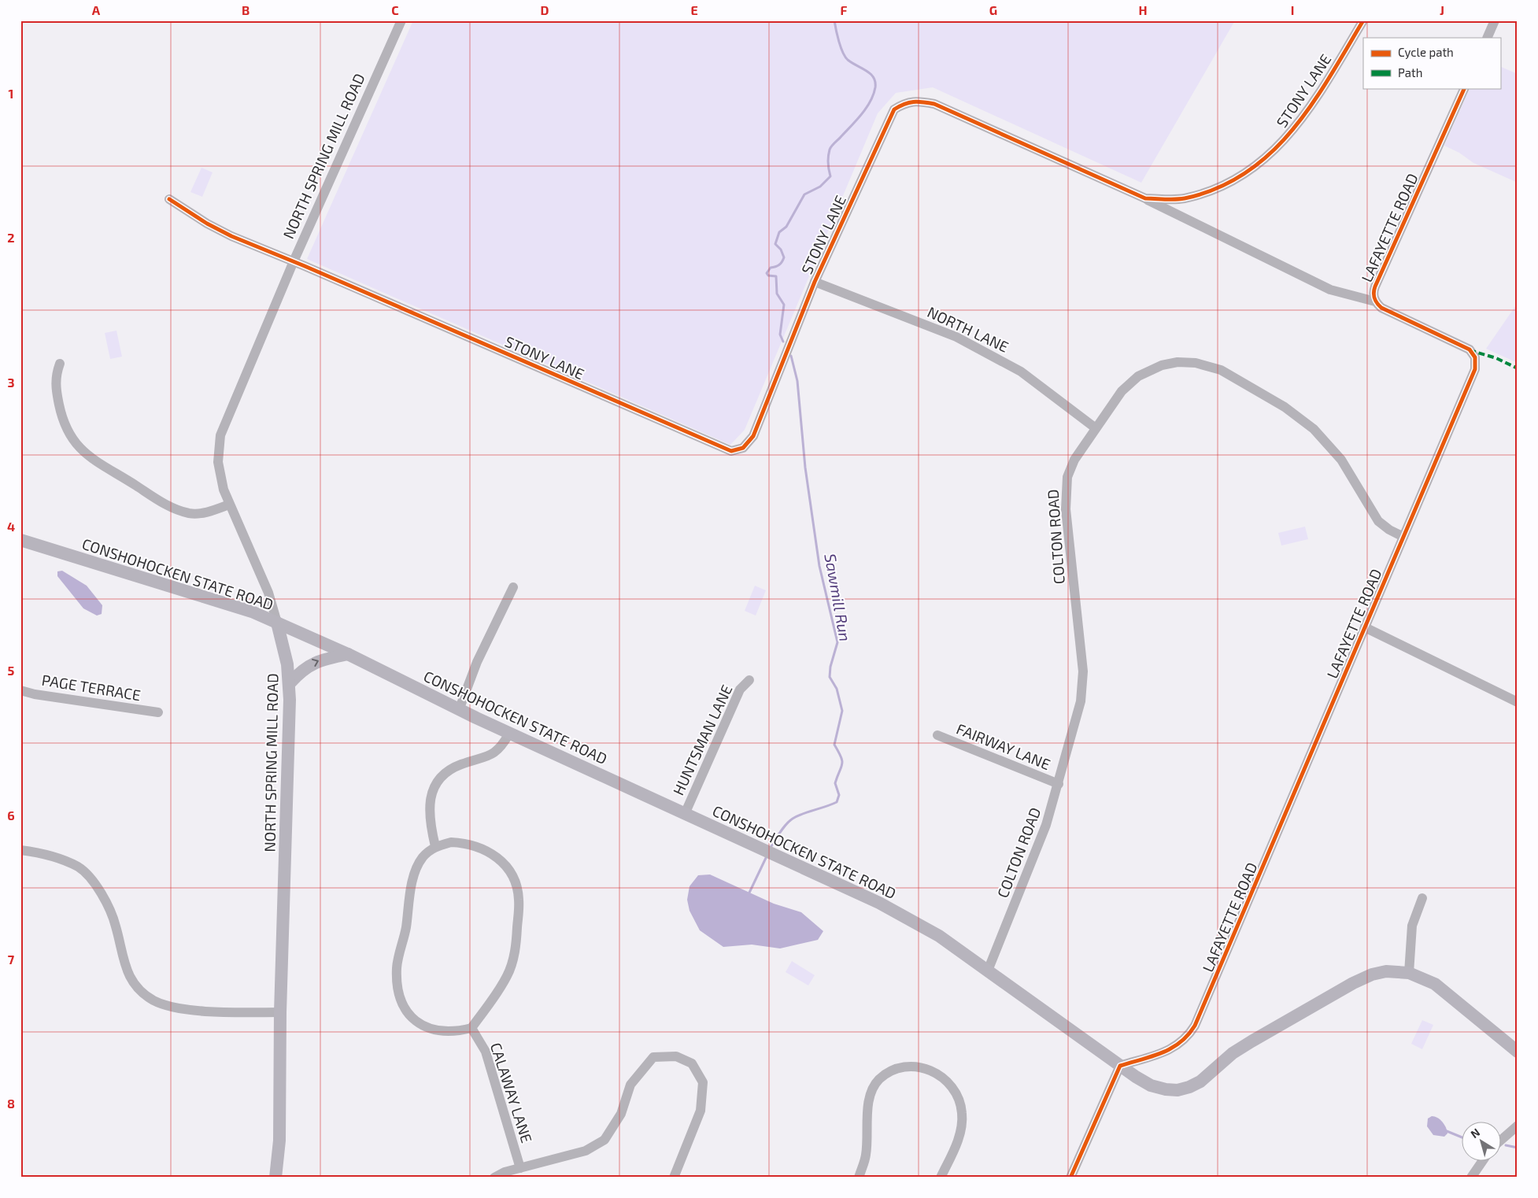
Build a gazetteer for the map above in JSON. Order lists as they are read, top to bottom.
{
  "streets": {
    "main road": ["NORTH SPRING MILL ROAD", "CONSHOHOCKEN STATE ROAD"],
    "street": [
      "STONY LANE",
      "LAFAYETTE ROAD",
      "NORTH LANE",
      "COLTON ROAD",
      "PAGE TERRACE",
      "HUNTSMAN LANE",
      "FAIRWAY LANE",
      "CALAWAY LANE"
    ]
  },
  "crossings": [
    ["STONY LANE", "NORTH SPRING MILL ROAD"],
    ["STONY LANE", "LAFAYETTE ROAD"],
    ["STONY LANE", "NORTH LANE"],
    ["NORTH SPRING MILL ROAD", "CONSHOHOCKEN STATE ROAD"],
    ["LAFAYETTE ROAD", "COLTON ROAD"],
    ["LAFAYETTE ROAD", "CONSHOHOCKEN STATE ROAD"],
    ["NORTH LANE", "COLTON ROAD"],
    ["COLTON ROAD", "CONSHOHOCKEN STATE ROAD"],
    ["COLTON ROAD", "FAIRWAY LANE"],
    ["CONSHOHOCKEN STATE ROAD", "HUNTSMAN LANE"]
  ],
  "water": ["Sawmill Run"],
  "legend": ["Cycle path", "Path"],
  "north": "top left",
  "grid": {
    "columns": [
      "A",
      "B",
      "C",
      "D",
      "E",
      "F",
      "G",
      "H",
      "I",
      "J"
    ],
    "rows": [
      "1",
      "2",
      "3",
      "4",
      "5",
      "6",
      "7",
      "8"
    ]
  }
}
